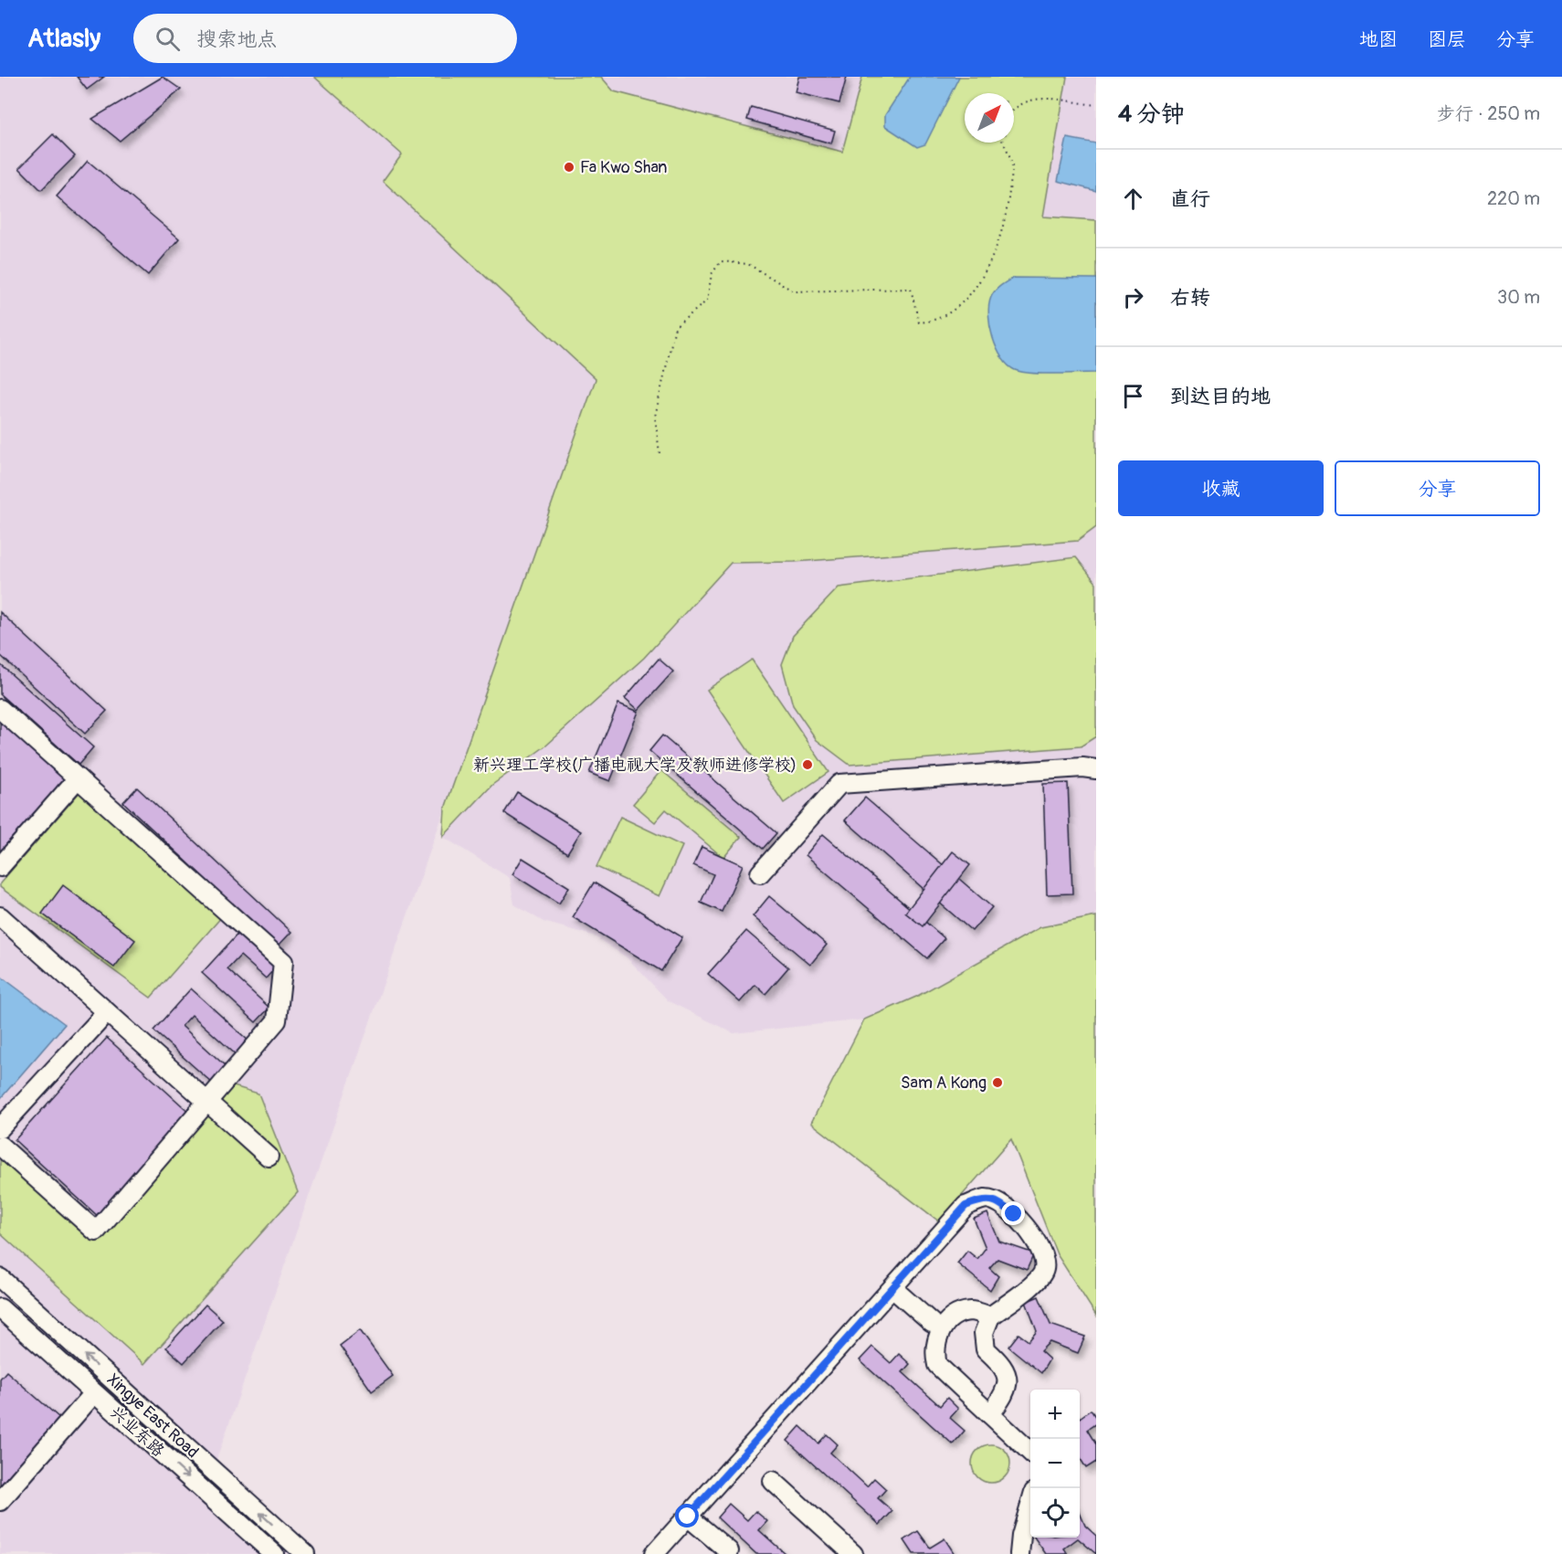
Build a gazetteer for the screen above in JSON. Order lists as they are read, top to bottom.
{
  "streets": {
    "street": ["Xingye East Road", "兴业东路"]
  },
  "one_way": ["Xingye East Road", "兴业东路"],
  "places": ["Fa Kwo Shan", "新兴理工学校(广播电视大学及教师进修学校)", "Sam A Kong"],
  "north": "top right",
  "page": {
    "header": "Atlasly",
    "search": "搜索地点",
    "nav": ["地图", "图层", "分享"],
    "heading": ["4 分钟", "步行 · 250 m"],
    "list": [
      ["直行", "220 m"],
      ["右转", "30 m"],
      "到达目的地"
    ],
    "buttons": ["收藏", "分享"],
    "map_buttons": ["+", "−"]
  }
}
